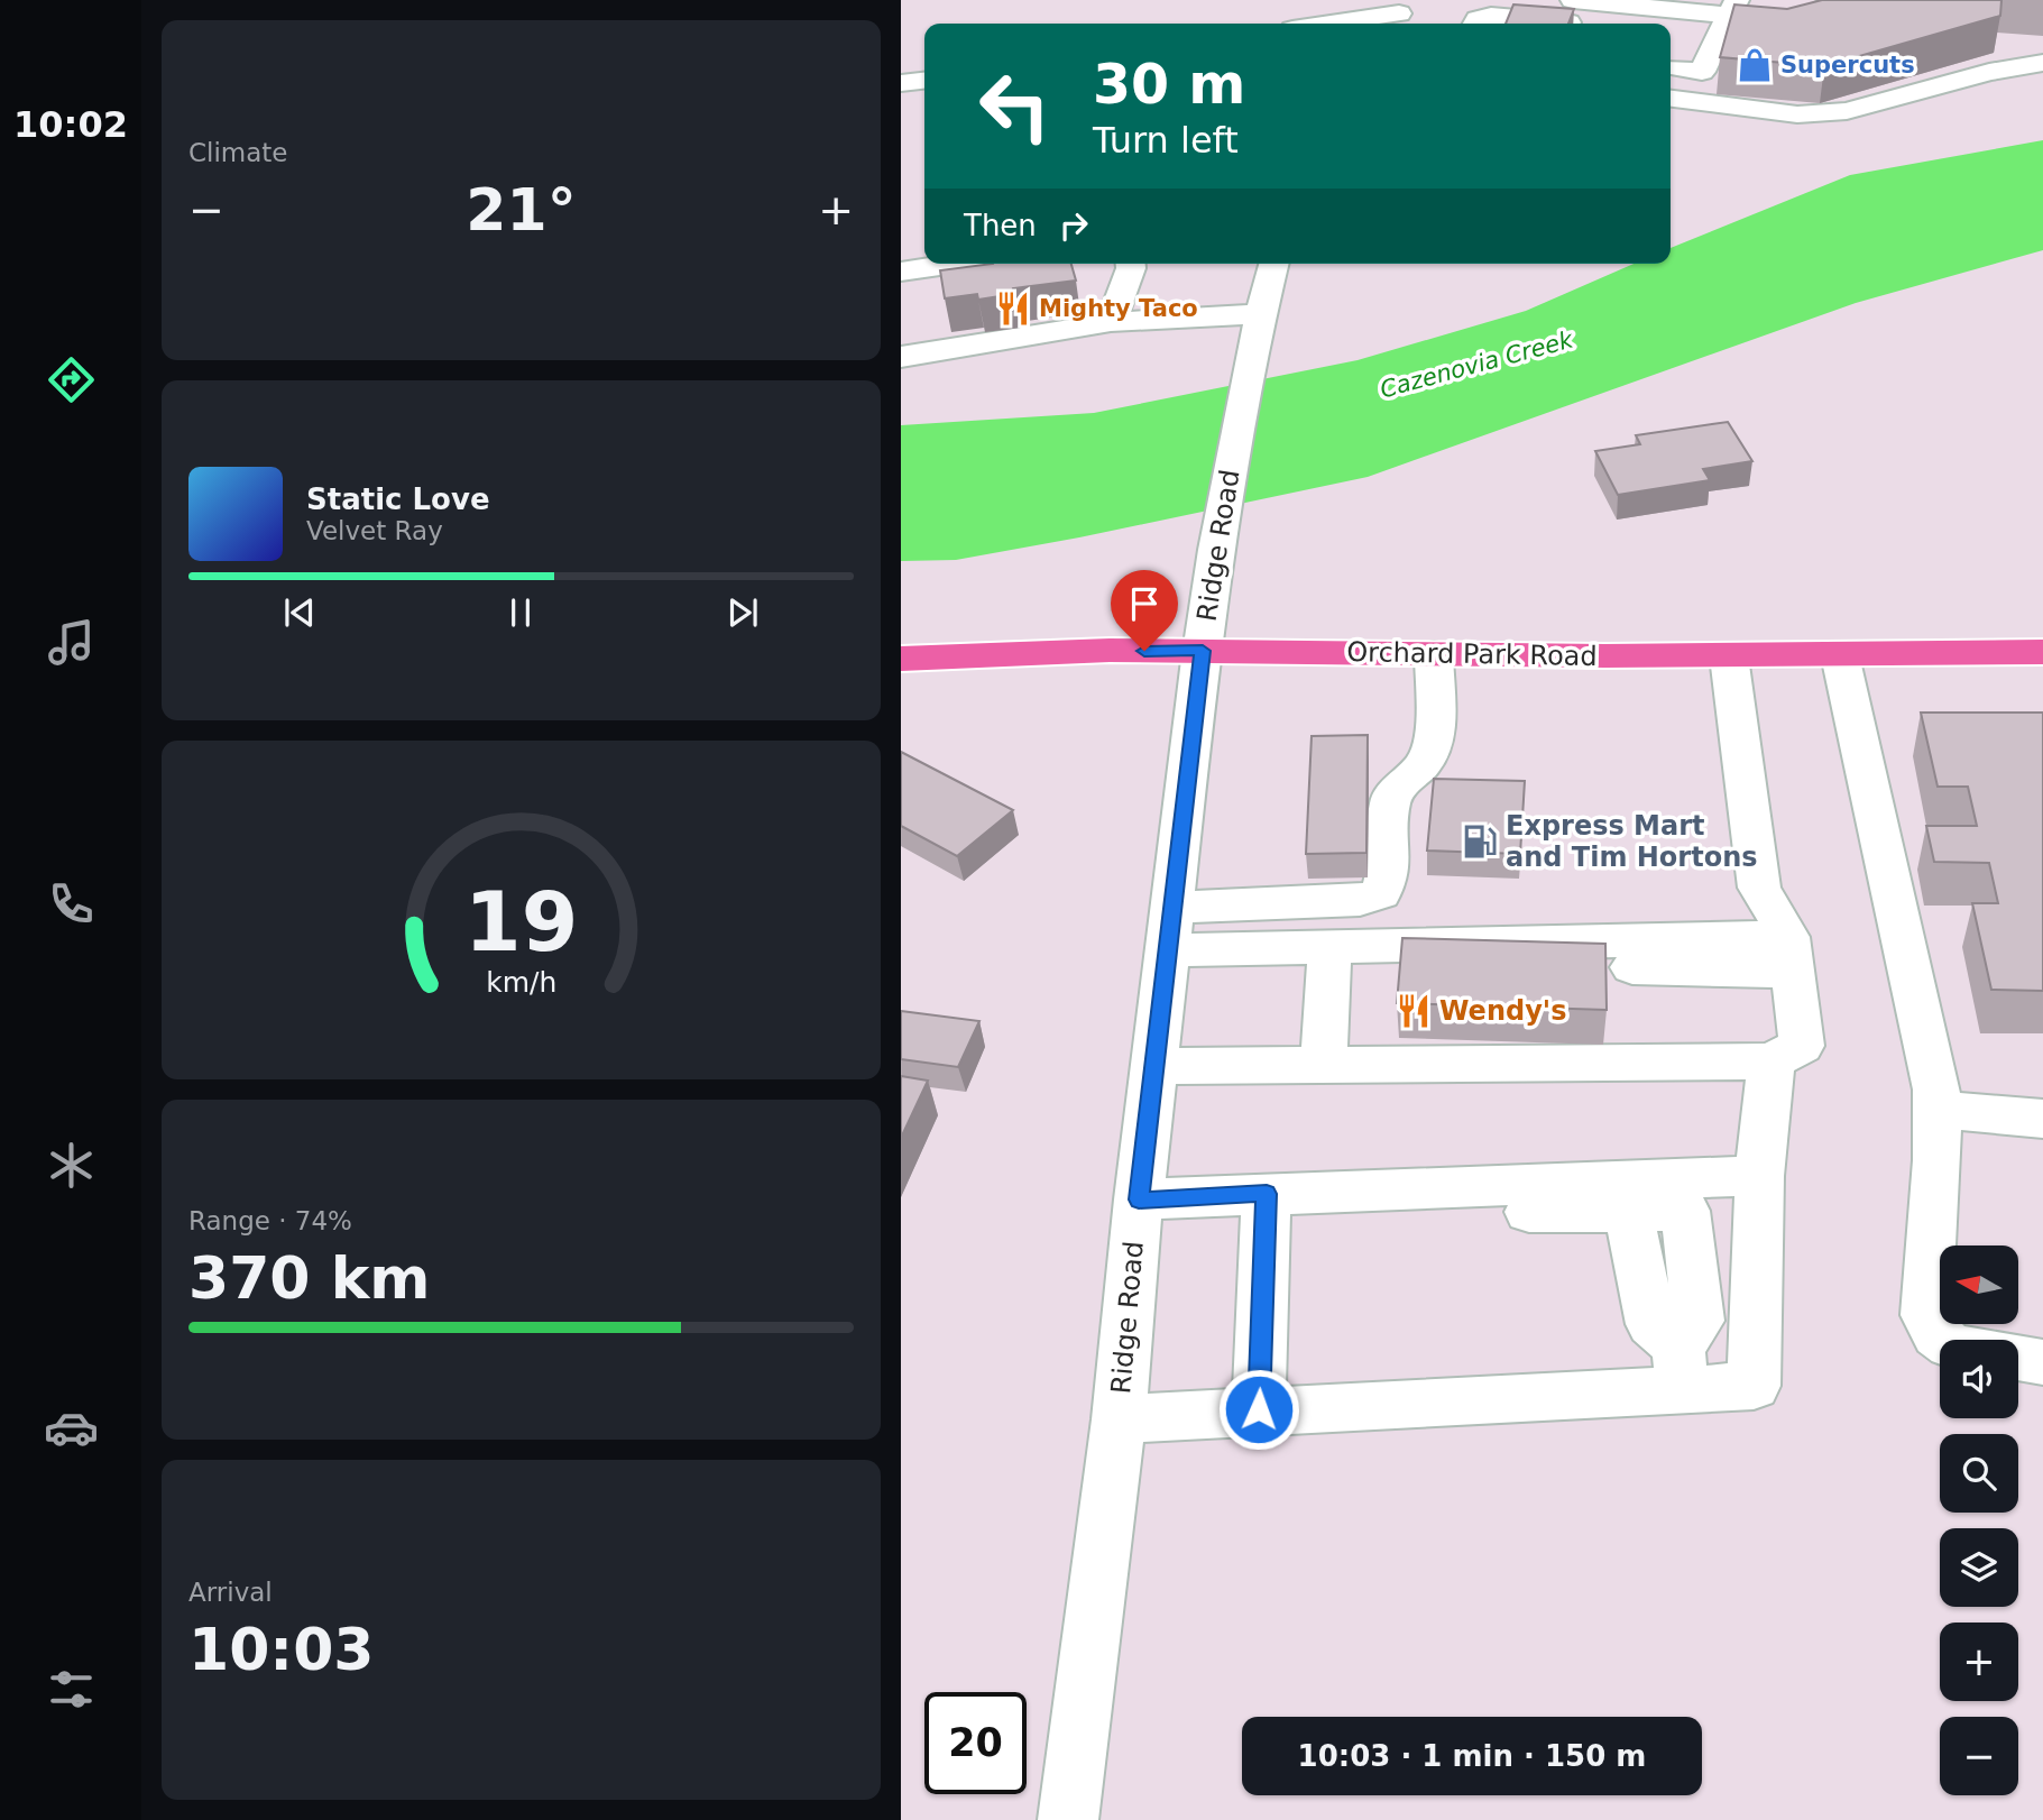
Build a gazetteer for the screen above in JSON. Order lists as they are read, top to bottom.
{
  "streets": {
    "main road": ["Orchard Park Road"],
    "street": ["Ridge Road"]
  },
  "crossings": [
    ["Ridge Road", "Orchard Park Road"]
  ],
  "water": ["Cazenovia Creek"],
  "places": {
    "shop": ["Supercuts"],
    "restaurant": ["Mighty Taco", "Wendy's"],
    "fuel station": ["Express Mart and Tim Hortons"]
  },
  "north": "left",
  "page": {
    "tabs": "10:02",
    "tile": [
      "Climate",
      ["Range · 74%", "370 km"],
      ["Arrival", "10:03"]
    ],
    "turn": ["30 m", "Turn left"],
    "heat": ["−", "21°", "+"],
    "then": "Then",
    "song": ["Static Love", "Velvet Ray"],
    "map_buttons": ["+", "−"],
    "limit": "20",
    "trip": "10:03 · 1 min · 150 m",
    "gauge": ["19", "km/h"]
  }
}
